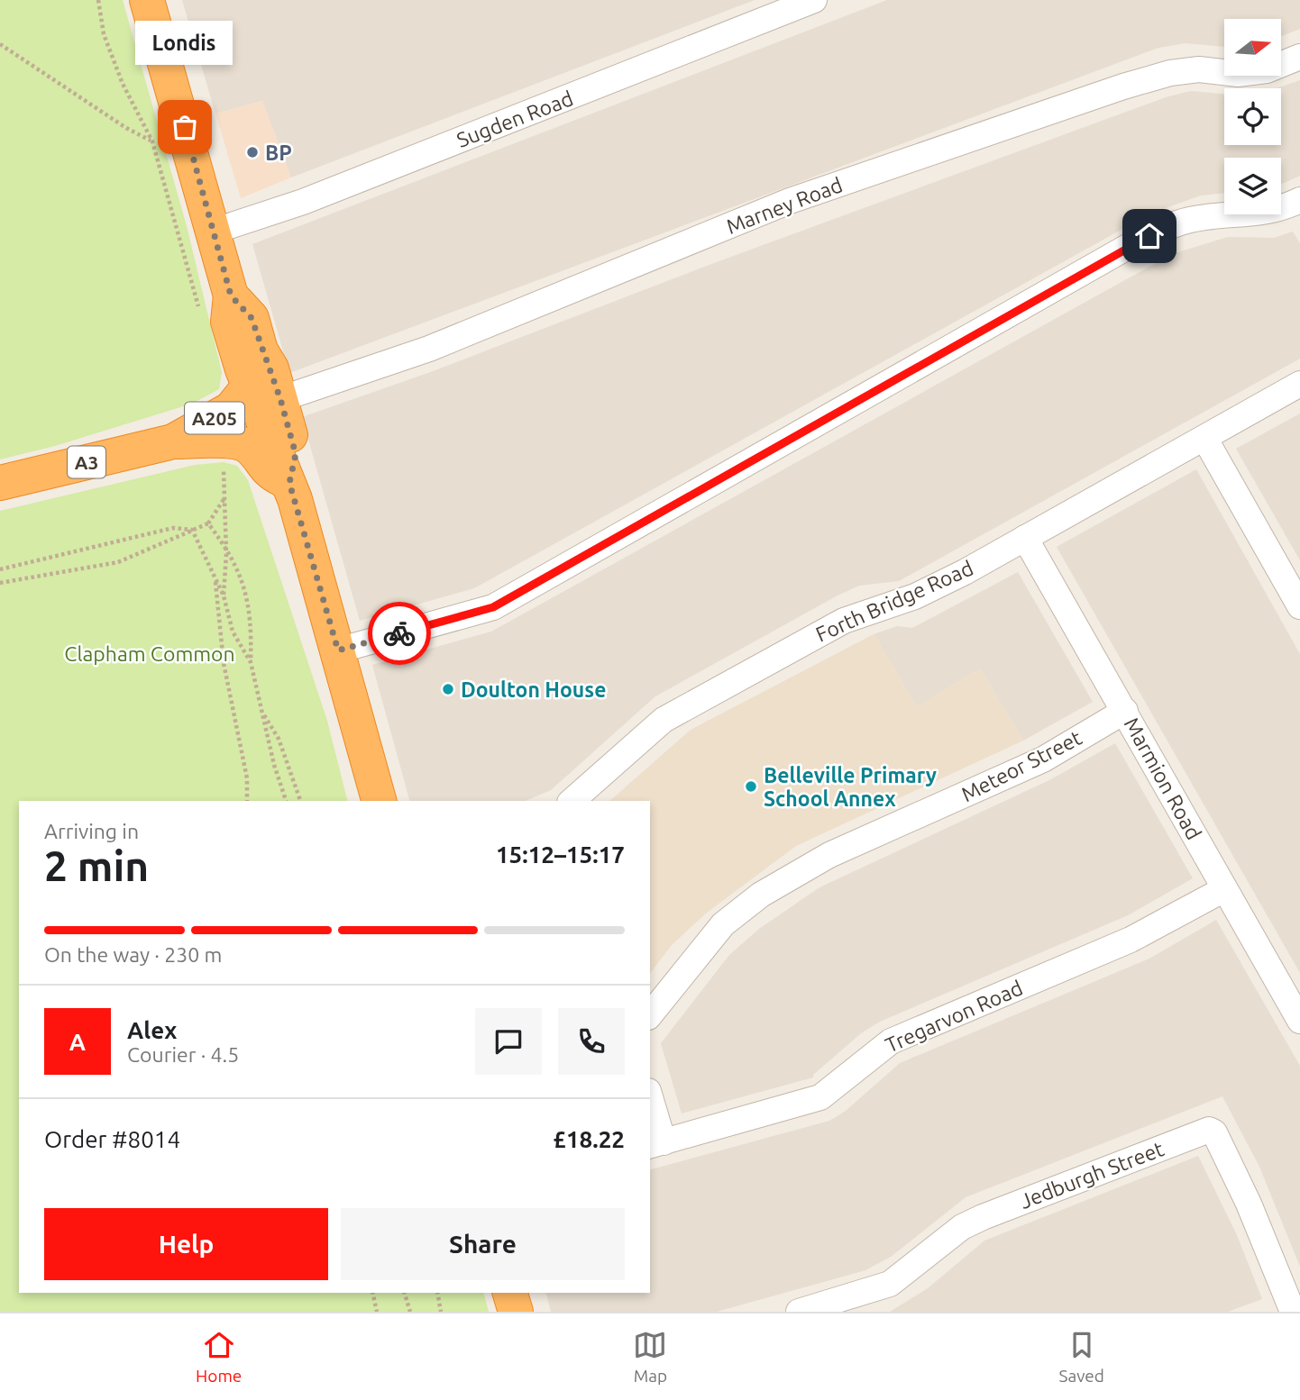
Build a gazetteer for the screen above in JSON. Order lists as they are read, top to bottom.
{
  "streets": {
    "highway": ["A205", "A3"],
    "street": [
      "Sugden Road",
      "Marney Road",
      "Forth Bridge Road",
      "Meteor Street",
      "Marmion Road",
      "Tregarvon Road",
      "Jedburgh Street"
    ]
  },
  "crossings": [
    ["A205", "A3"],
    ["Forth Bridge Road", "Marmion Road"],
    ["Meteor Street", "Marmion Road"],
    ["Marmion Road", "Tregarvon Road"]
  ],
  "parks": ["Clapham Common"],
  "places": [
    "Londis",
    "BP",
    "Doulton House",
    "Belleville Primary School Annex"
  ],
  "north": "right",
  "page": {
    "bubble": "Londis",
    "heading": ["2 min", "Arriving in", "15:12–15:17"],
    "panel": [
      "Alex",
      "Courier · 4.5",
      "Order #8014",
      "£18.22"
    ],
    "bar": "On the way · 230 m",
    "round": "A",
    "buttons": ["Help", "Share"],
    "tabs": ["Home", "Map", "Saved"]
  }
}
